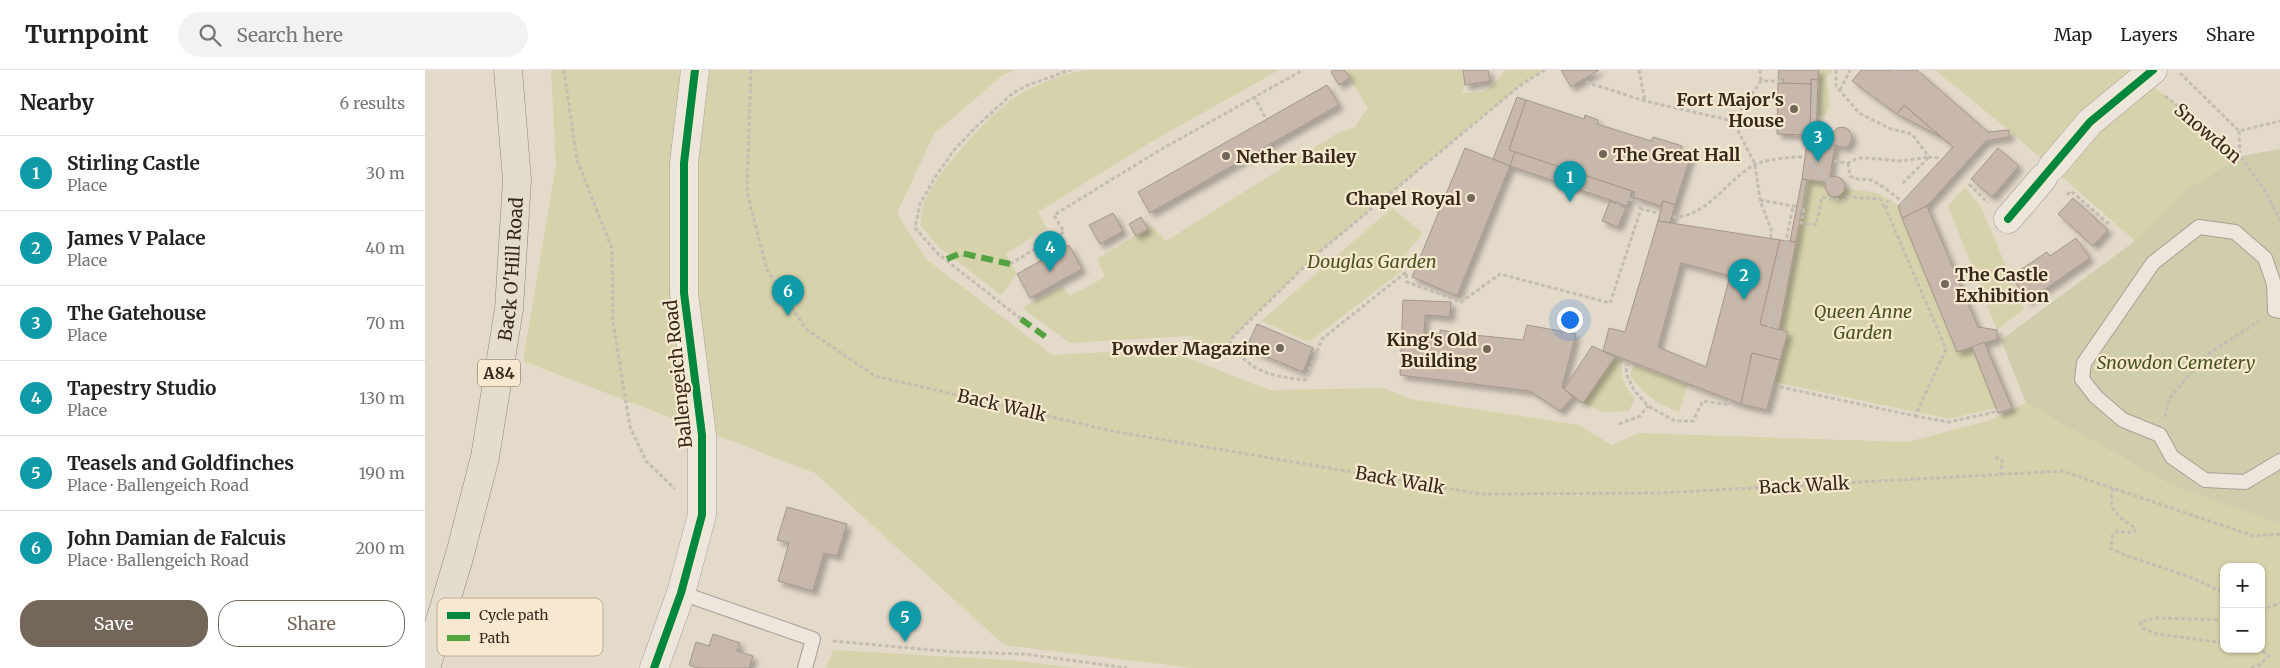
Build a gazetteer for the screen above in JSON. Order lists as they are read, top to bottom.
{
  "streets": {
    "main road": ["Back O'Hill Road", "A84"],
    "street": ["Ballengeich Road"],
    "path": ["Snowdon", "Back Walk"]
  },
  "parks": ["Douglas Garden", "Queen Anne Garden", "Snowdon Cemetery"],
  "places": [
    "Fort Major's House",
    "The Great Hall",
    "Nether Bailey",
    "Chapel Royal",
    "The Castle Exhibition",
    "Powder Magazine",
    "King's Old Building"
  ],
  "legend": ["Cycle path", "Path"],
  "page": {
    "header": "Turnpoint",
    "search": "Search here",
    "nav": ["Map", "Layers", "Share"],
    "heading": ["Nearby", "6 results"],
    "pins": [
      "3",
      "1",
      "4",
      "2",
      "6",
      "5"
    ],
    "list": [
      {
        "mark": "1",
        "name": "Stirling Castle",
        "note": "Place",
        "value": "30 m"
      },
      {
        "mark": "2",
        "name": "James V Palace",
        "note": "Place",
        "value": "40 m"
      },
      {
        "mark": "3",
        "name": "The Gatehouse",
        "note": "Place",
        "value": "70 m"
      },
      {
        "mark": "4",
        "name": "Tapestry Studio",
        "note": "Place",
        "value": "130 m"
      },
      {
        "mark": "5",
        "name": "Teasels and Goldfinches",
        "note": "Place · Ballengeich Road",
        "value": "190 m"
      },
      {
        "mark": "6",
        "name": "John Damian de Falcuis",
        "note": "Place · Ballengeich Road",
        "value": "200 m"
      }
    ],
    "map_buttons": ["+", "−"],
    "buttons": ["Save", "Share"]
  }
}
